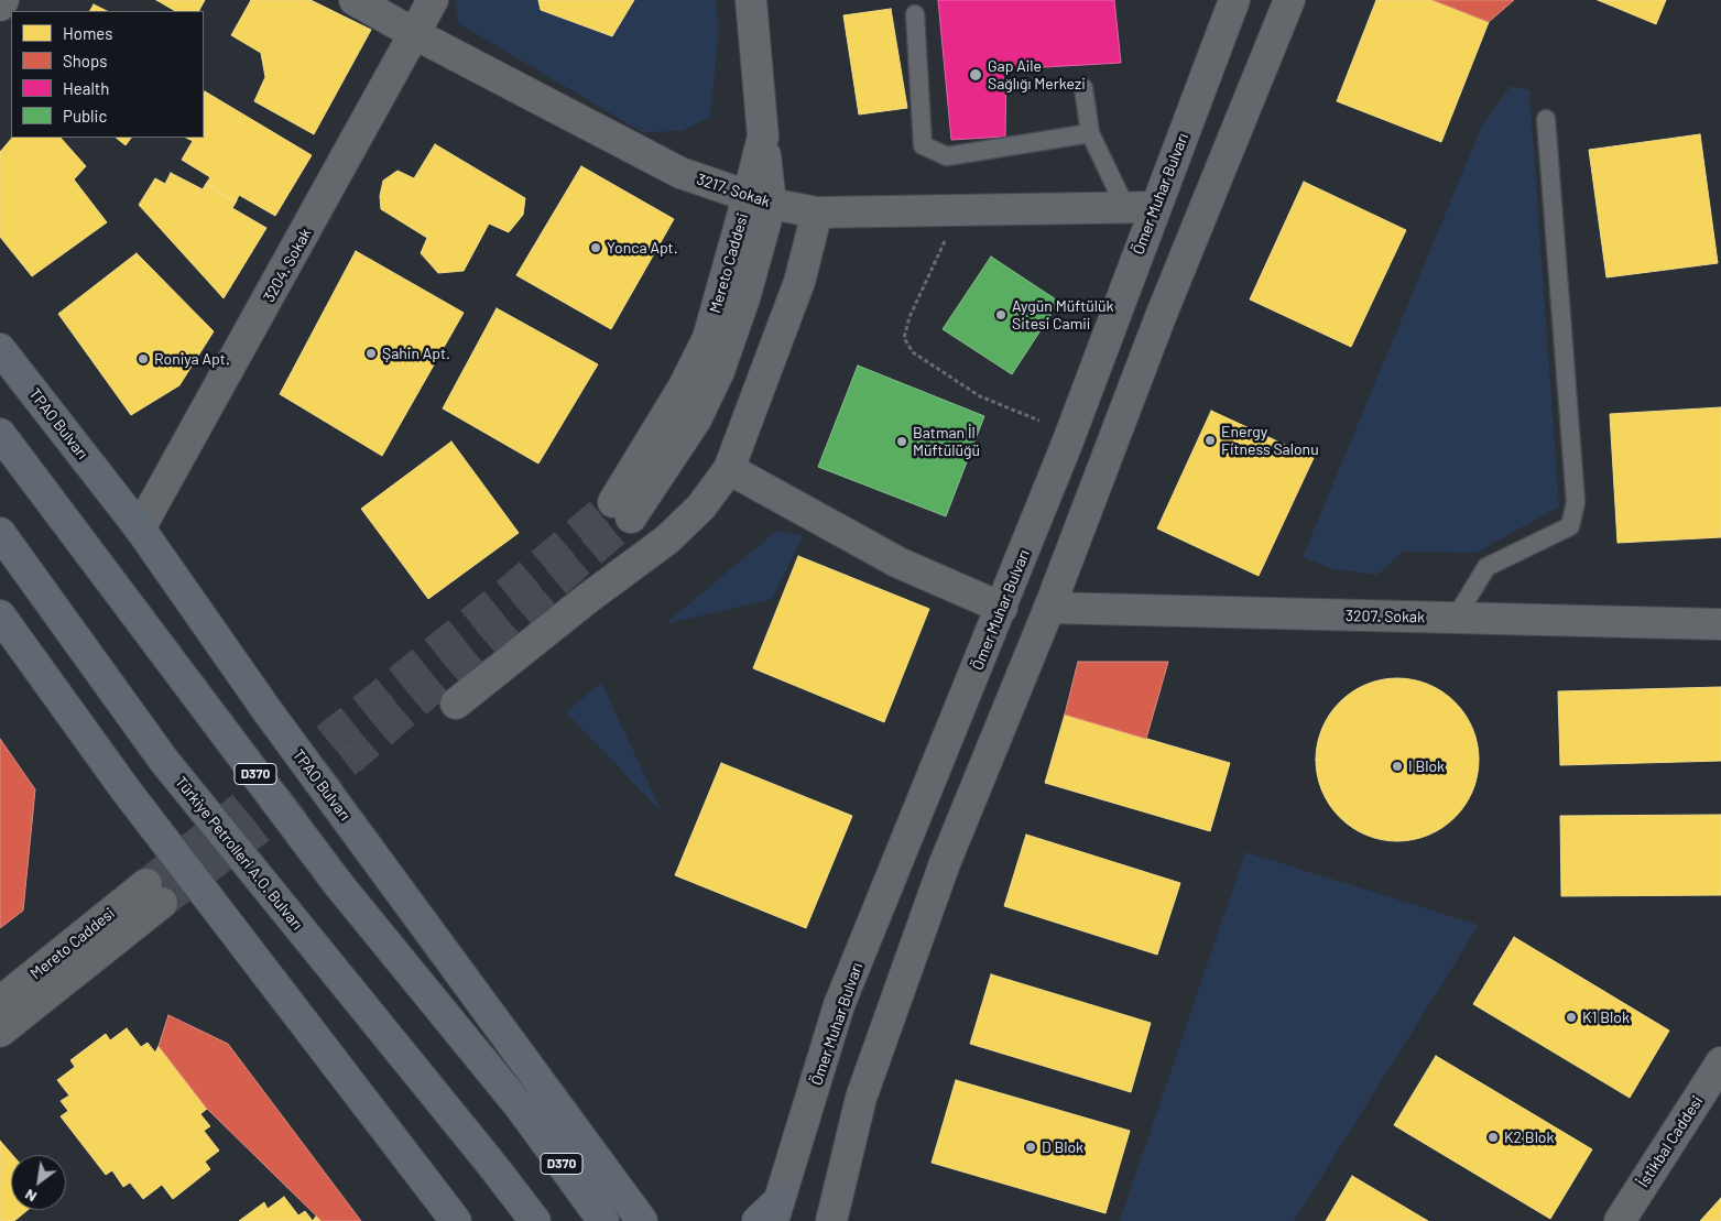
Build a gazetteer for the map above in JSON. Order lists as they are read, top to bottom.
{
  "streets": {
    "highway": ["TPAO Bulvarı", "D370", "Türkiye Petrolleri A.O. Bulvarı"],
    "street": [
      "3217. Sokak",
      "Ömer Muhar Bulvarı",
      "Mereto Caddesi",
      "3204. Sokak",
      "3207. Sokak",
      "İstikbal Caddesi"
    ]
  },
  "crossings": [
    ["3217. Sokak", "Ömer Muhar Bulvarı"],
    ["3217. Sokak", "3204. Sokak"],
    ["3204. Sokak", "TPAO Bulvarı"]
  ],
  "places": [
    "Gap Aile Sağlığı Merkezi",
    "Yonca Apt.",
    "Aygün Müftülük Sitesi Camii",
    "Şahin Apt.",
    "Roniya Apt.",
    "Energy Fitness Salonu",
    "Batman İl Müftülüğü",
    "I Blok",
    "K1 Blok",
    "K2 Blok",
    "D Blok"
  ],
  "legend": [
    "Homes",
    "Shops",
    "Health",
    "Public"
  ],
  "north": "bottom left"
}
